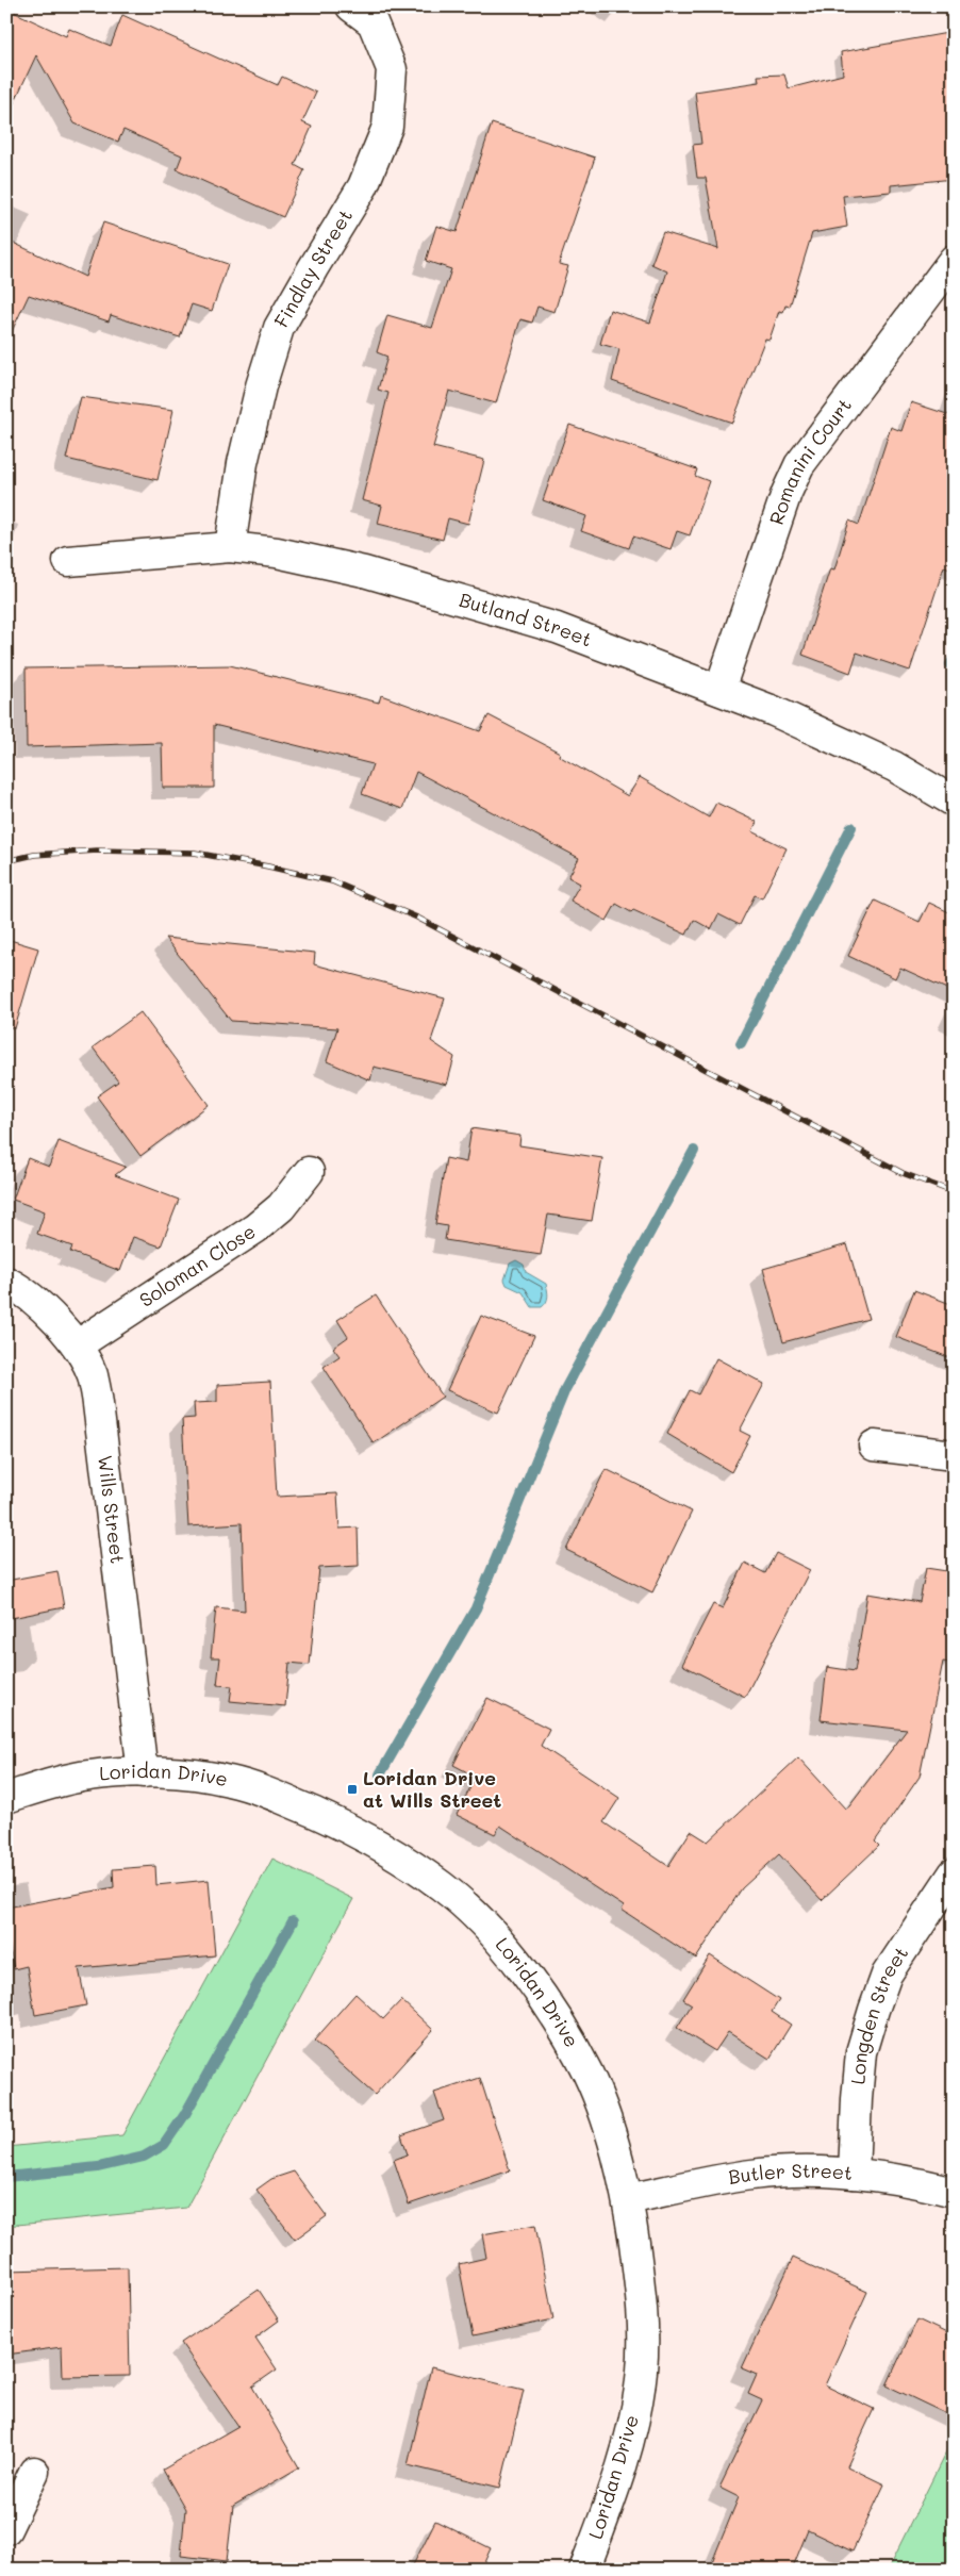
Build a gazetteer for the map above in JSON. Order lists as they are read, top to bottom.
{
  "streets": {
    "street": [
      "Findlay Street",
      "Romanini Court",
      "Butland Street",
      "Soloman Close",
      "Wills Street",
      "Loridan Drive",
      "Longden Street",
      "Butler Street"
    ]
  },
  "crossings": [
    ["Findlay Street", "Butland Street"],
    ["Romanini Court", "Butland Street"],
    ["Soloman Close", "Wills Street"],
    ["Wills Street", "Loridan Drive"],
    ["Loridan Drive", "Butler Street"],
    ["Longden Street", "Butler Street"]
  ],
  "places": {
    "transit": ["Loridan Drive at Wills Street"]
  }
}
